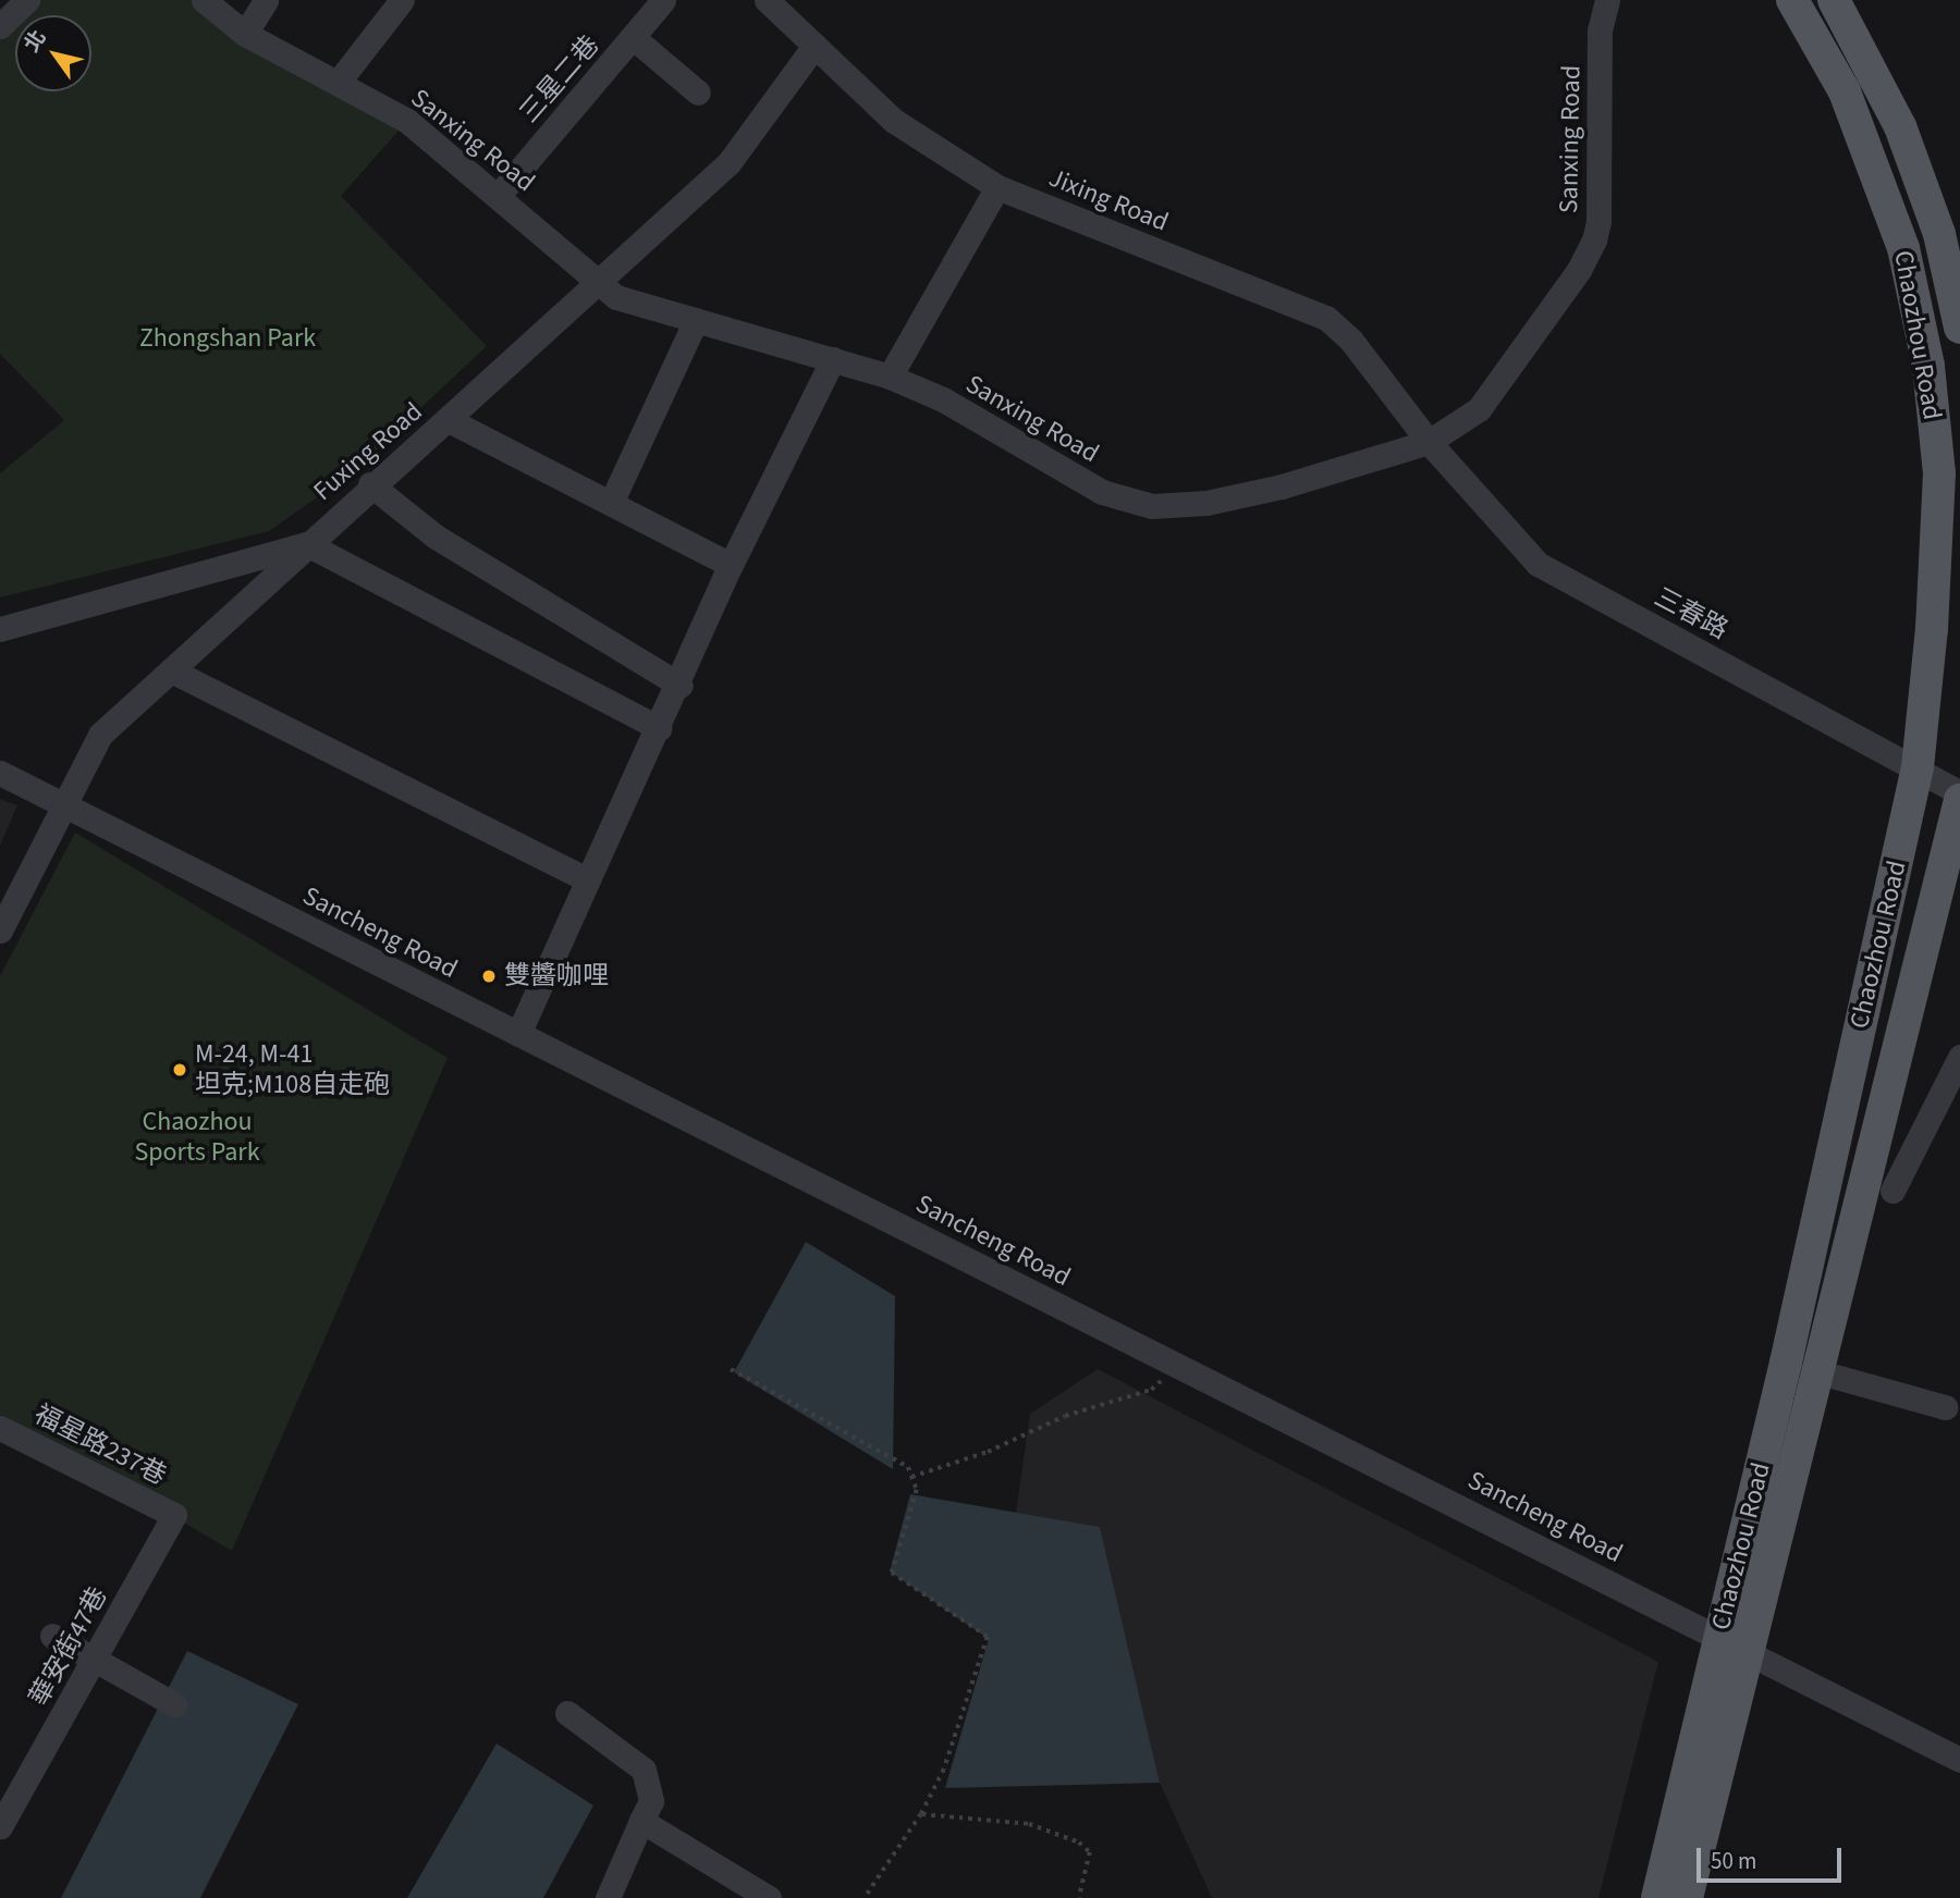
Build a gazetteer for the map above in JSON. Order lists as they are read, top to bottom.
{
  "streets": {
    "main road": ["Chaozhou Road"],
    "street": [
      "三星二巷",
      "Sanxing Road",
      "Jixing Road",
      "Fuxing Road",
      "三春路",
      "Sancheng Road",
      "福星路237巷",
      "華安街47巷"
    ]
  },
  "crossings": [
    ["三星二巷", "Sanxing Road"],
    ["Sanxing Road", "Jixing Road"],
    ["Sanxing Road", "Fuxing Road"],
    ["Sanxing Road", "三春路"],
    ["Jixing Road", "Fuxing Road"],
    ["Jixing Road", "三春路"],
    ["Chaozhou Road", "三春路"],
    ["Chaozhou Road", "Sancheng Road"],
    ["Fuxing Road", "Sancheng Road"],
    ["福星路237巷", "華安街47巷"]
  ],
  "parks": ["Zhongshan Park", "Chaozhou Sports Park"],
  "places": ["雙醬咖哩", "M-24, M-41 坦克;M108自走砲"],
  "scale_bar": "50 m",
  "north": "top left"
}
